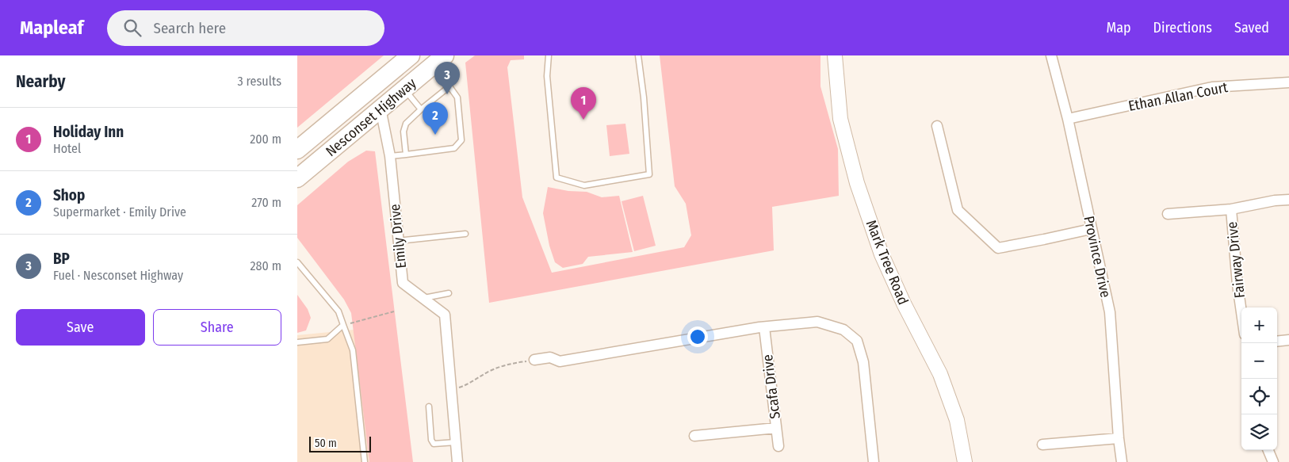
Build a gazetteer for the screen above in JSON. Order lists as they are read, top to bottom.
{
  "streets": {
    "highway": ["Nesconset Highway"],
    "main road": ["Mark Tree Road"],
    "street": [
      "Ethan Allan Court",
      "Emily Drive",
      "Province Drive",
      "Fairway Drive",
      "Scafa Drive"
    ]
  },
  "crossings": [
    ["Ethan Allan Court", "Province Drive"],
    ["Nesconset Highway", "Emily Drive"]
  ],
  "scale_bar": "50 m",
  "page": {
    "header": "Mapleaf",
    "search": "Search here",
    "nav": ["Map", "Directions", "Saved"],
    "heading": ["Nearby", "3 results"],
    "pins": ["3", "1", "2"],
    "list": [
      {
        "mark": "1",
        "name": "Holiday Inn",
        "note": "Hotel",
        "value": "200 m"
      },
      {
        "mark": "2",
        "name": "Shop",
        "note": "Supermarket · Emily Drive",
        "value": "270 m"
      },
      {
        "mark": "3",
        "name": "BP",
        "note": "Fuel · Nesconset Highway",
        "value": "280 m"
      }
    ],
    "buttons": ["Save", "Share"],
    "map_buttons": ["+", "−"],
    "scale": "50 m"
  }
}
